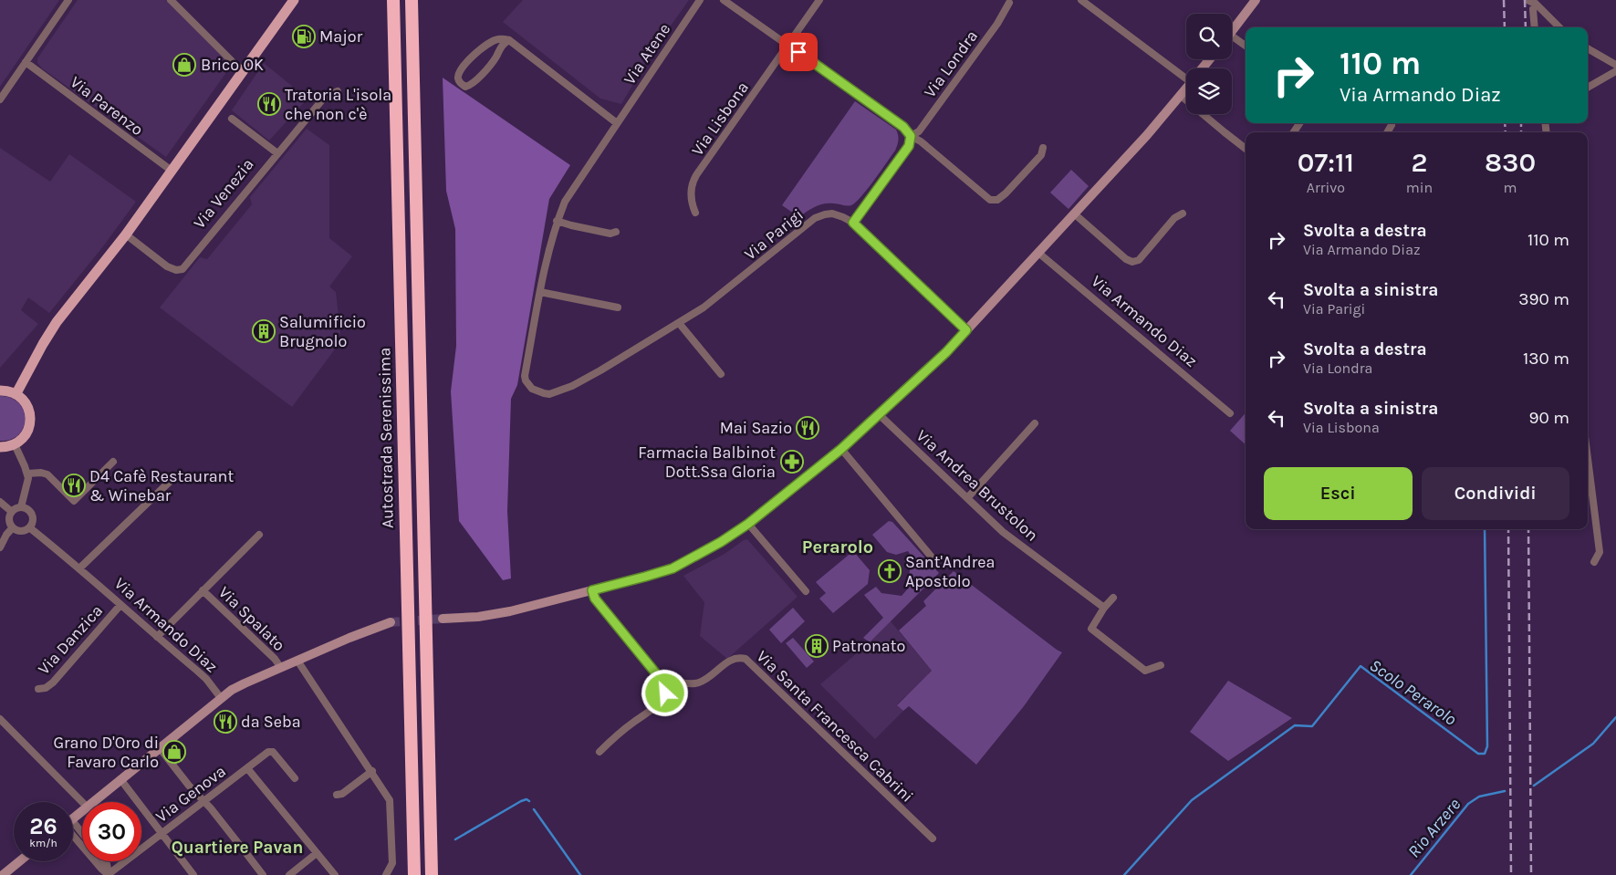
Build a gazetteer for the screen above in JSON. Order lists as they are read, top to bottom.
{
  "streets": {
    "highway": ["Autostrada Serenissima"],
    "street": [
      "Via Atene",
      "Via Londra",
      "Via Parenzo",
      "Via Lisbona",
      "Via Venezia",
      "Via Parigi",
      "Via Armando Diaz",
      "Via Andrea Brustolon",
      "Via Spalato",
      "Via Danzica",
      "Via Santa Francesca Cabrini",
      "Via Genova"
    ]
  },
  "crossings": [
    ["Via Atene", "Via Parigi"],
    ["Via Londra", "Via Parigi"],
    ["Via Armando Diaz", "Via Spalato"],
    ["Via Armando Diaz", "Via Danzica"]
  ],
  "districts": ["Perarolo", "Quartiere Pavan"],
  "water": ["Scolo Perarolo", "Rio Arzere"],
  "places": {
    "fuel station": ["Major"],
    "shop": ["Brico OK", "Grano D'Oro di Favaro Carlo"],
    "restaurant": [
      "Tratoria L'isola che non c'è",
      "Mai Sazio",
      "D4 Cafè Restaurant & Winebar",
      "da Seba"
    ],
    "building": ["Salumificio Brugnolo", "Patronato"],
    "pharmacy": ["Farmacia Balbinot Dott.Ssa Gloria"],
    "church": ["Sant'Andrea Apostolo"]
  },
  "page": {
    "turn": ["110 m", "Via Armando Diaz"],
    "eta": [
      "07:11",
      "Arrivo",
      "2",
      "min",
      "830",
      "m"
    ],
    "list": [
      {
        "name": "Svolta a destra",
        "note": "Via Armando Diaz",
        "value": "110 m"
      },
      {
        "name": "Svolta a sinistra",
        "note": "Via Parigi",
        "value": "390 m"
      },
      {
        "name": "Svolta a destra",
        "note": "Via Londra",
        "value": "130 m"
      },
      {
        "name": "Svolta a sinistra",
        "note": "Via Lisbona",
        "value": "90 m"
      }
    ],
    "buttons": ["Esci", "Condividi"],
    "speed": "26 km/h",
    "limit": "30"
  }
}
